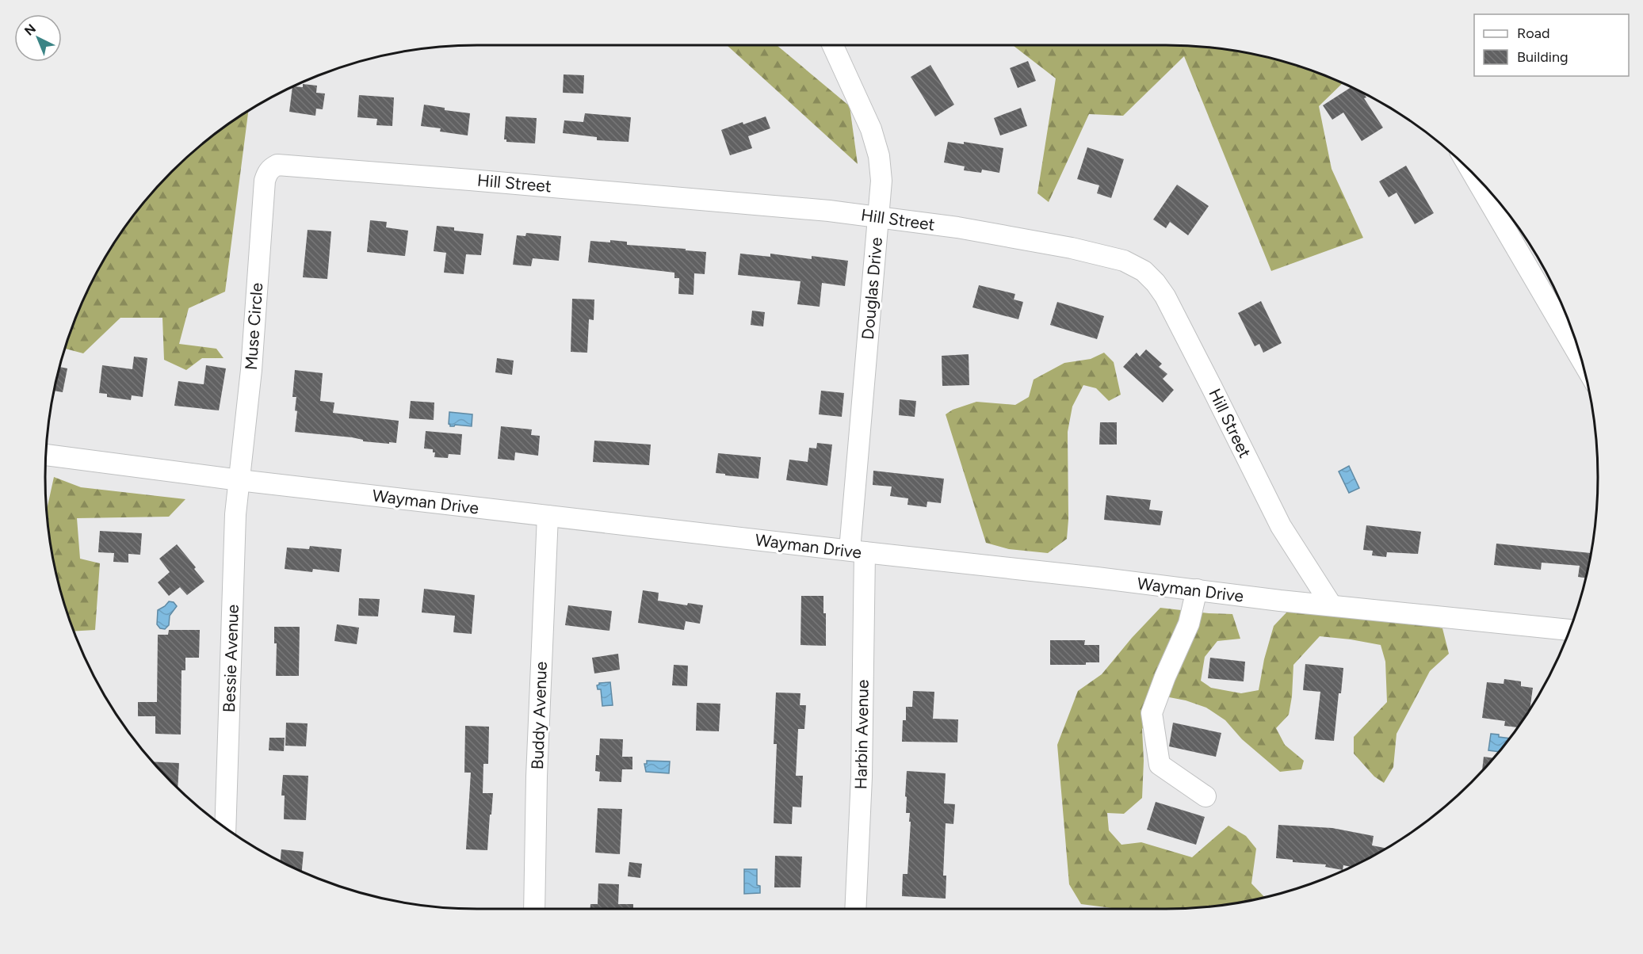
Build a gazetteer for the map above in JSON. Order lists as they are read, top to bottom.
{
  "streets": {
    "street": [
      "Hill Street",
      "Douglas Drive",
      "Muse Circle",
      "Wayman Drive",
      "Bessie Avenue",
      "Buddy Avenue",
      "Harbin Avenue"
    ]
  },
  "crossings": [
    ["Hill Street", "Douglas Drive"],
    ["Hill Street", "Muse Circle"],
    ["Hill Street", "Wayman Drive"],
    ["Douglas Drive", "Wayman Drive"],
    ["Douglas Drive", "Harbin Avenue"],
    ["Muse Circle", "Wayman Drive"],
    ["Muse Circle", "Bessie Avenue"],
    ["Wayman Drive", "Bessie Avenue"],
    ["Wayman Drive", "Buddy Avenue"],
    ["Wayman Drive", "Harbin Avenue"]
  ],
  "legend": ["Road", "Building"],
  "north": "top left"
}
